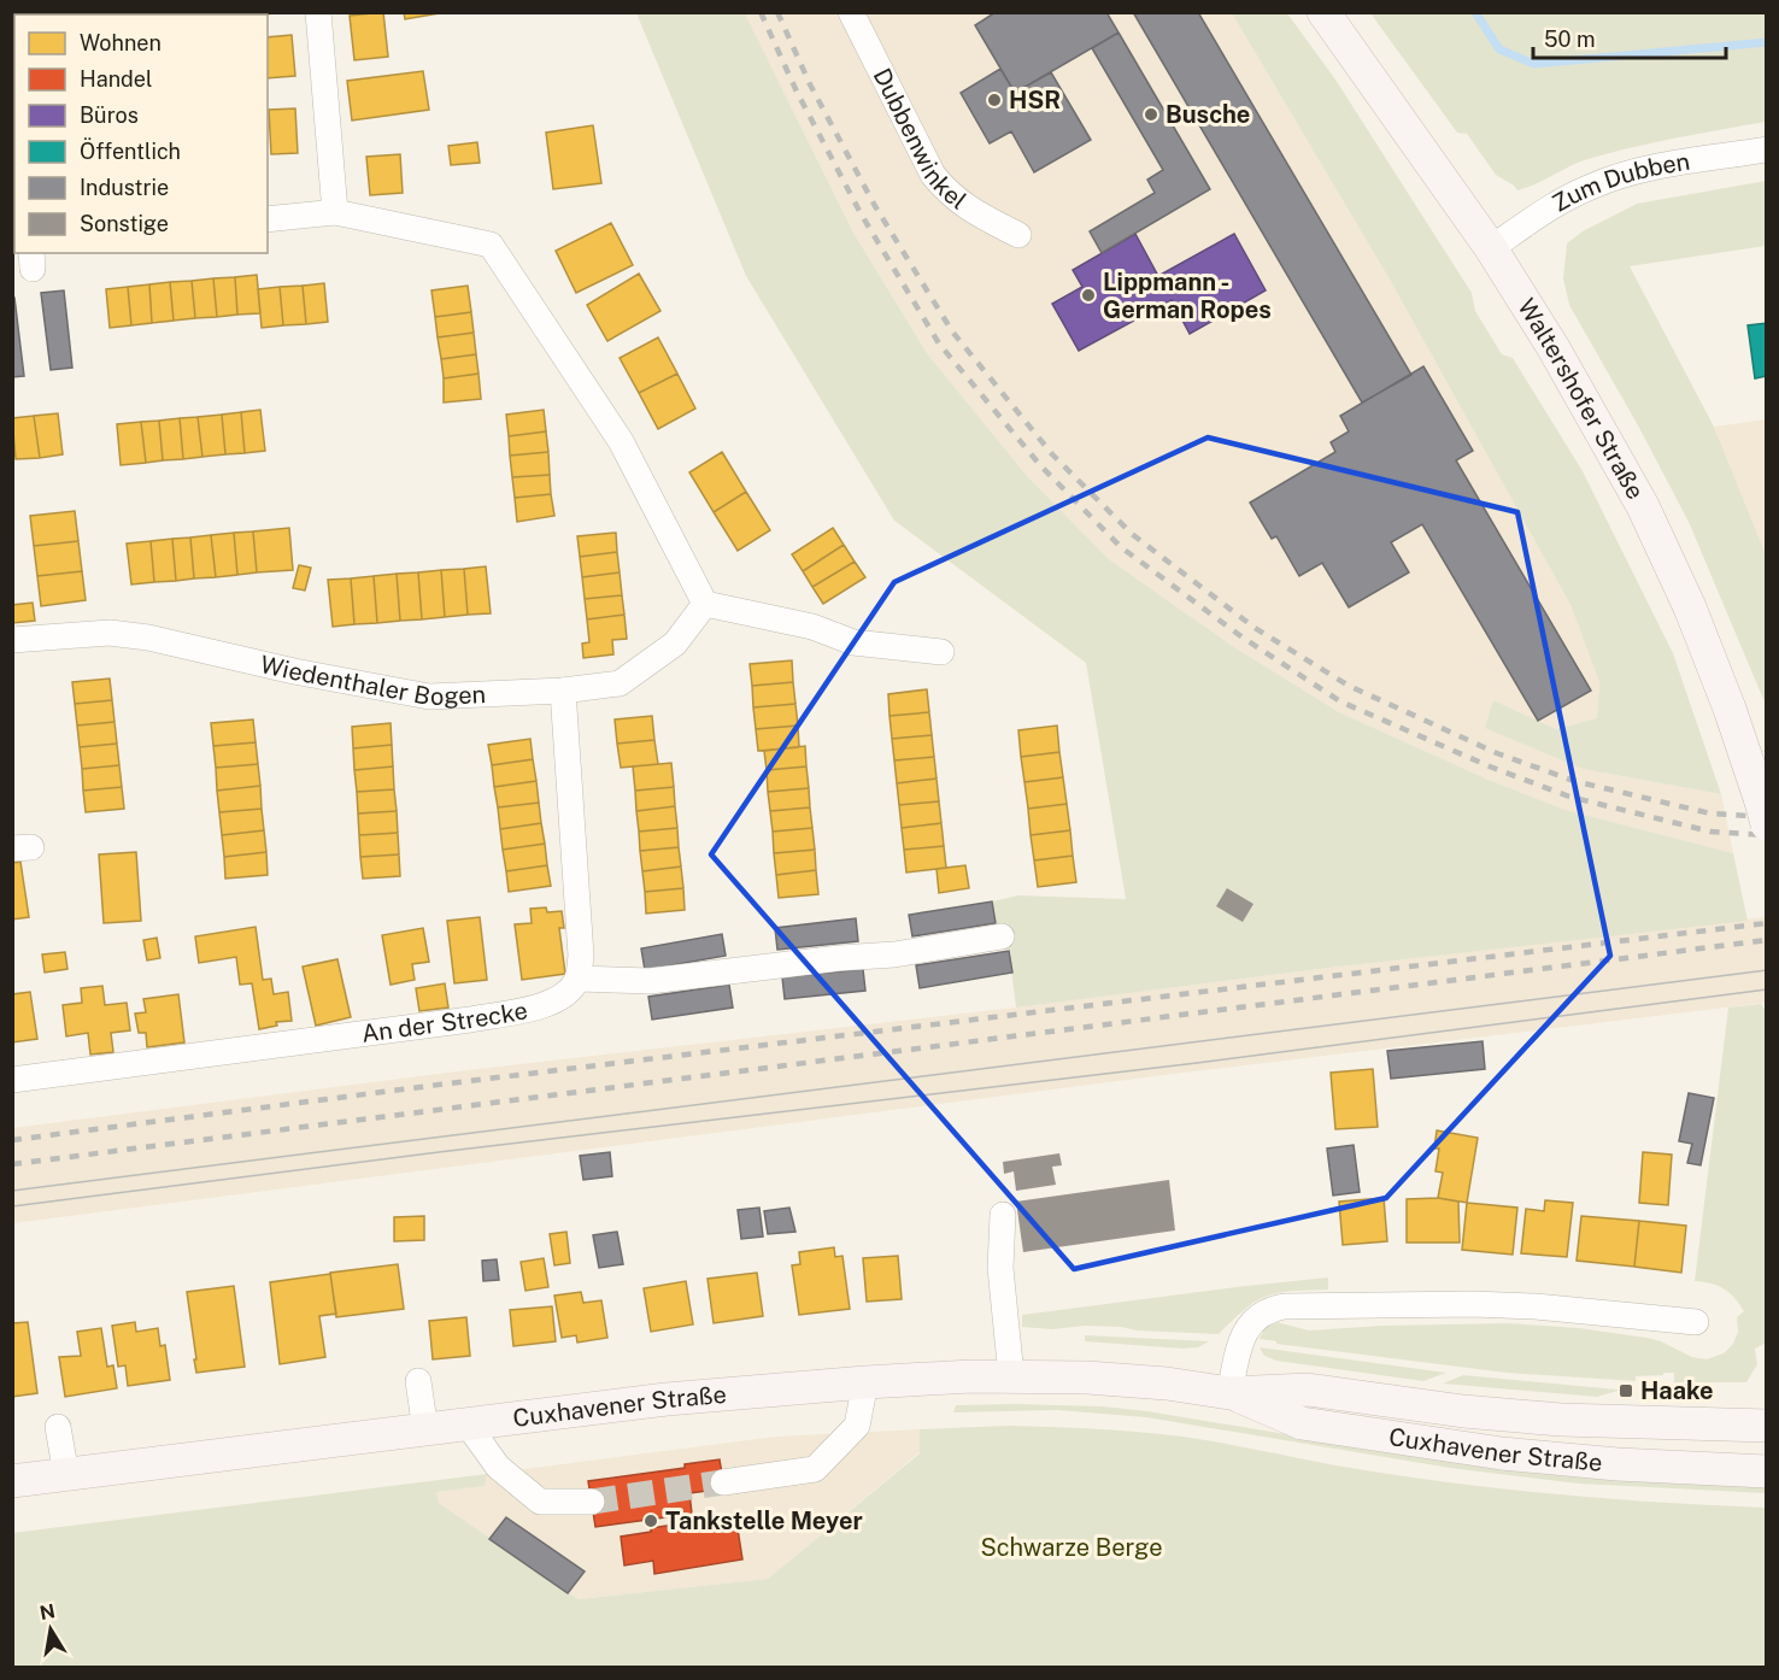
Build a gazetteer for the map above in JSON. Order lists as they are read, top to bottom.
{
  "streets": {
    "main road": ["Waltershofer Straße", "Cuxhavener Straße"],
    "street": [
      "Dubbenwinkel",
      "Zum Dubben",
      "Wiedenthaler Bogen",
      "An der Strecke"
    ]
  },
  "crossings": [
    ["Zum Dubben", "Waltershofer Straße"]
  ],
  "parks": ["Schwarze Berge"],
  "places": {
    "other": [
      "HSR",
      "Busche",
      "Lippmann - German Ropes",
      "Tankstelle Meyer"
    ],
    "transit": ["Haake"]
  },
  "legend": [
    "Wohnen",
    "Handel",
    "Büros",
    "Öffentlich",
    "Industrie",
    "Sonstige"
  ],
  "scale_bar": "50 m",
  "north": "top"
}
